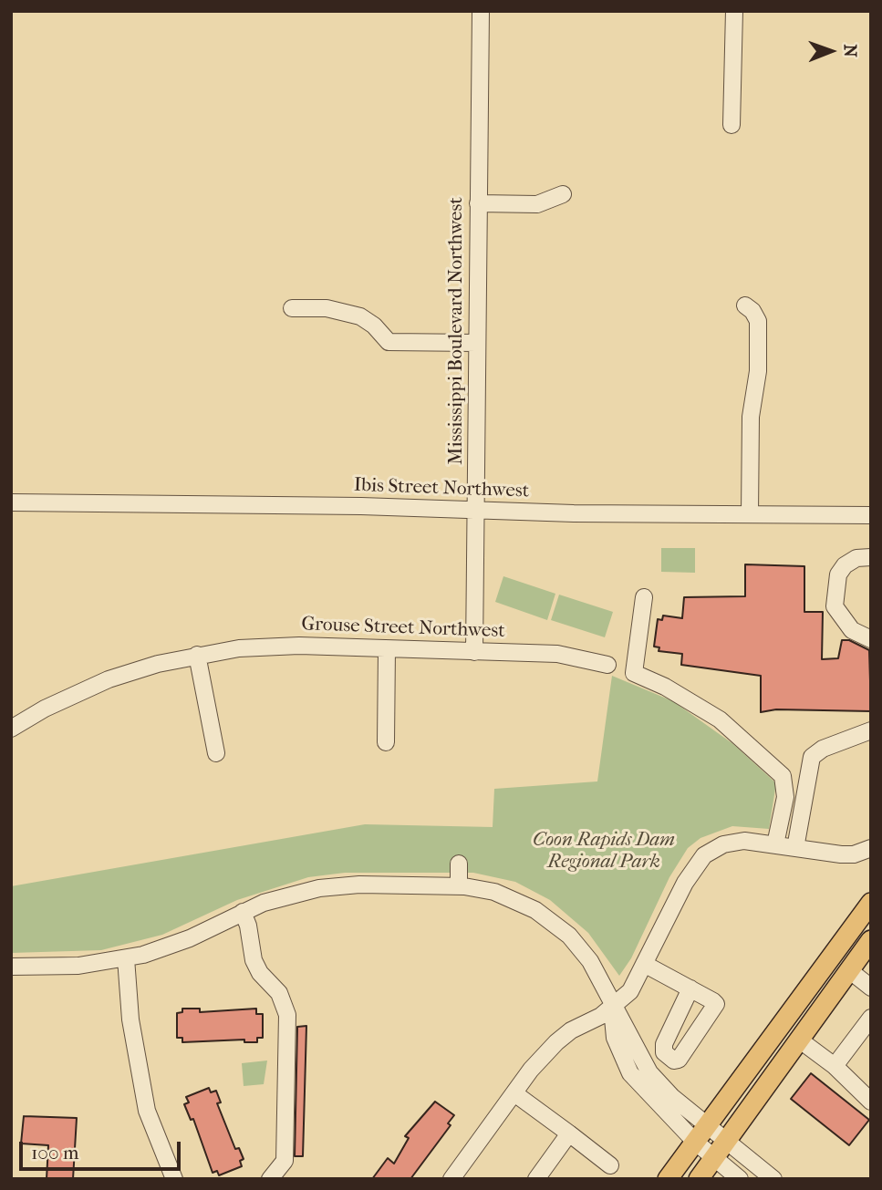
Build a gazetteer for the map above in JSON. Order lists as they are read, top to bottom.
{
  "streets": {
    "street": ["Mississippi Boulevard Northwest", "Ibis Street Northwest", "Grouse Street Northwest"]
  },
  "crossings": [
    ["Mississippi Boulevard Northwest", "Ibis Street Northwest"],
    ["Mississippi Boulevard Northwest", "Grouse Street Northwest"]
  ],
  "parks": ["Coon Rapids Dam Regional Park"],
  "scale_bar": "100 m",
  "north": "right"
}
